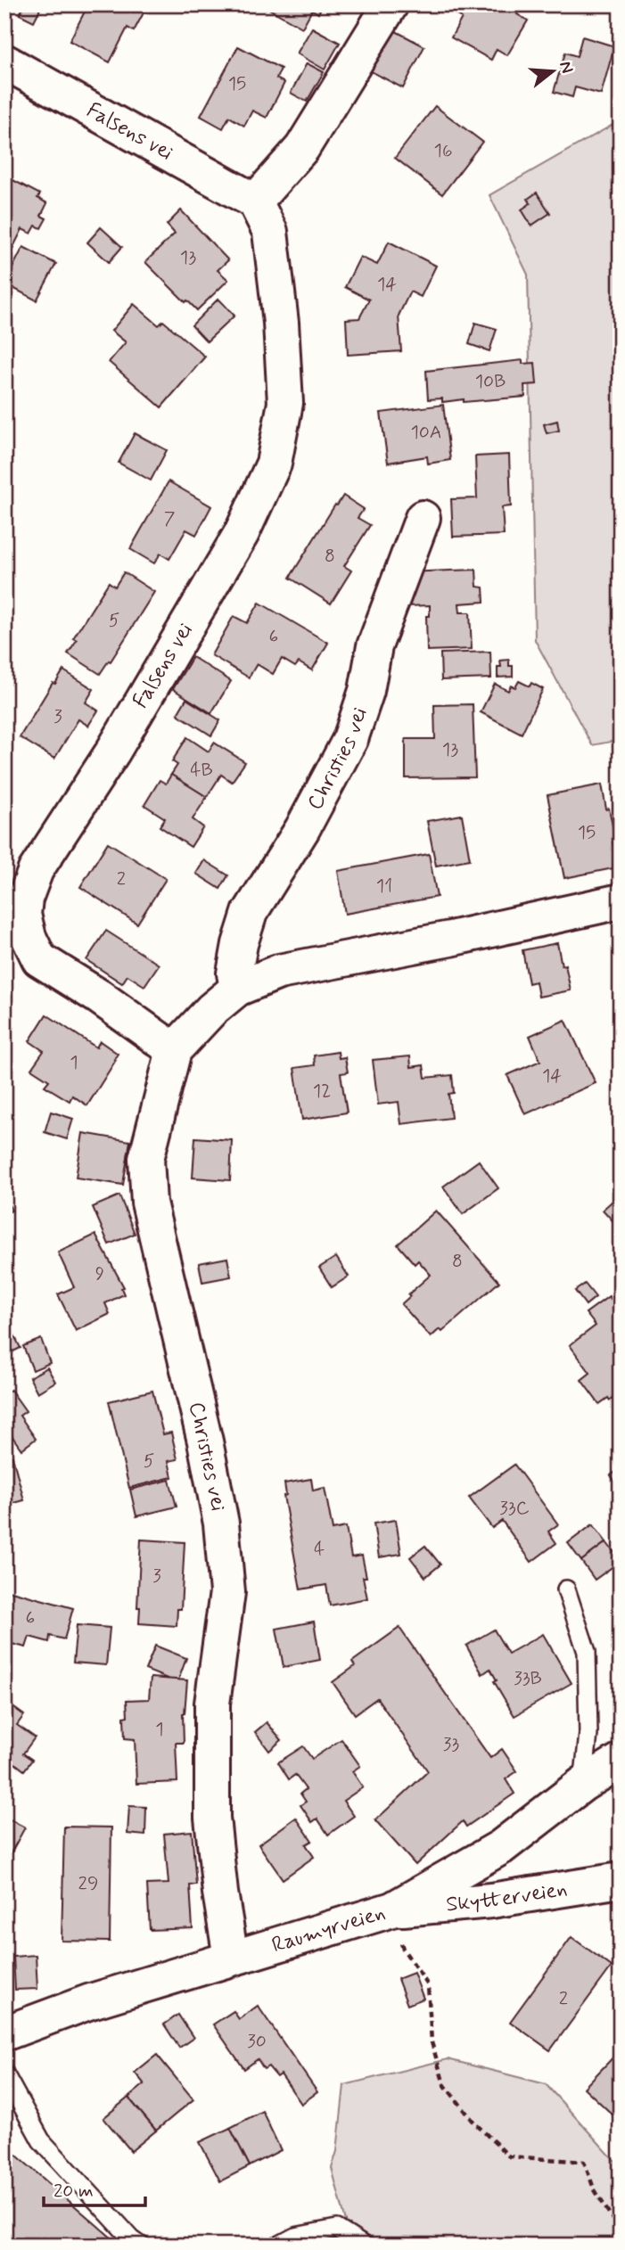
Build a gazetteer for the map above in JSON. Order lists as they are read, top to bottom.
{
  "streets": {
    "street": [
      "Falsens vei",
      "Christies vei",
      "Skytterveien",
      "Raumyrveien"
    ]
  },
  "crossings": [
    ["Falsens vei", "Christies vei"],
    ["Christies vei", "Raumyrveien"],
    ["Skytterveien", "Raumyrveien"]
  ],
  "house_numbers": [
    "15",
    "16",
    "13",
    "14",
    "10B",
    "10A",
    "7",
    "8",
    "5",
    "6",
    "3",
    "13",
    "4B",
    "15",
    "2",
    "11",
    "1",
    "14",
    "12",
    "8",
    "9",
    "5",
    "33C",
    "4",
    "3",
    "6",
    "33B",
    "1",
    "33",
    "29",
    "2",
    "30"
  ],
  "scale_bar": "20 m",
  "north": "right"
}
